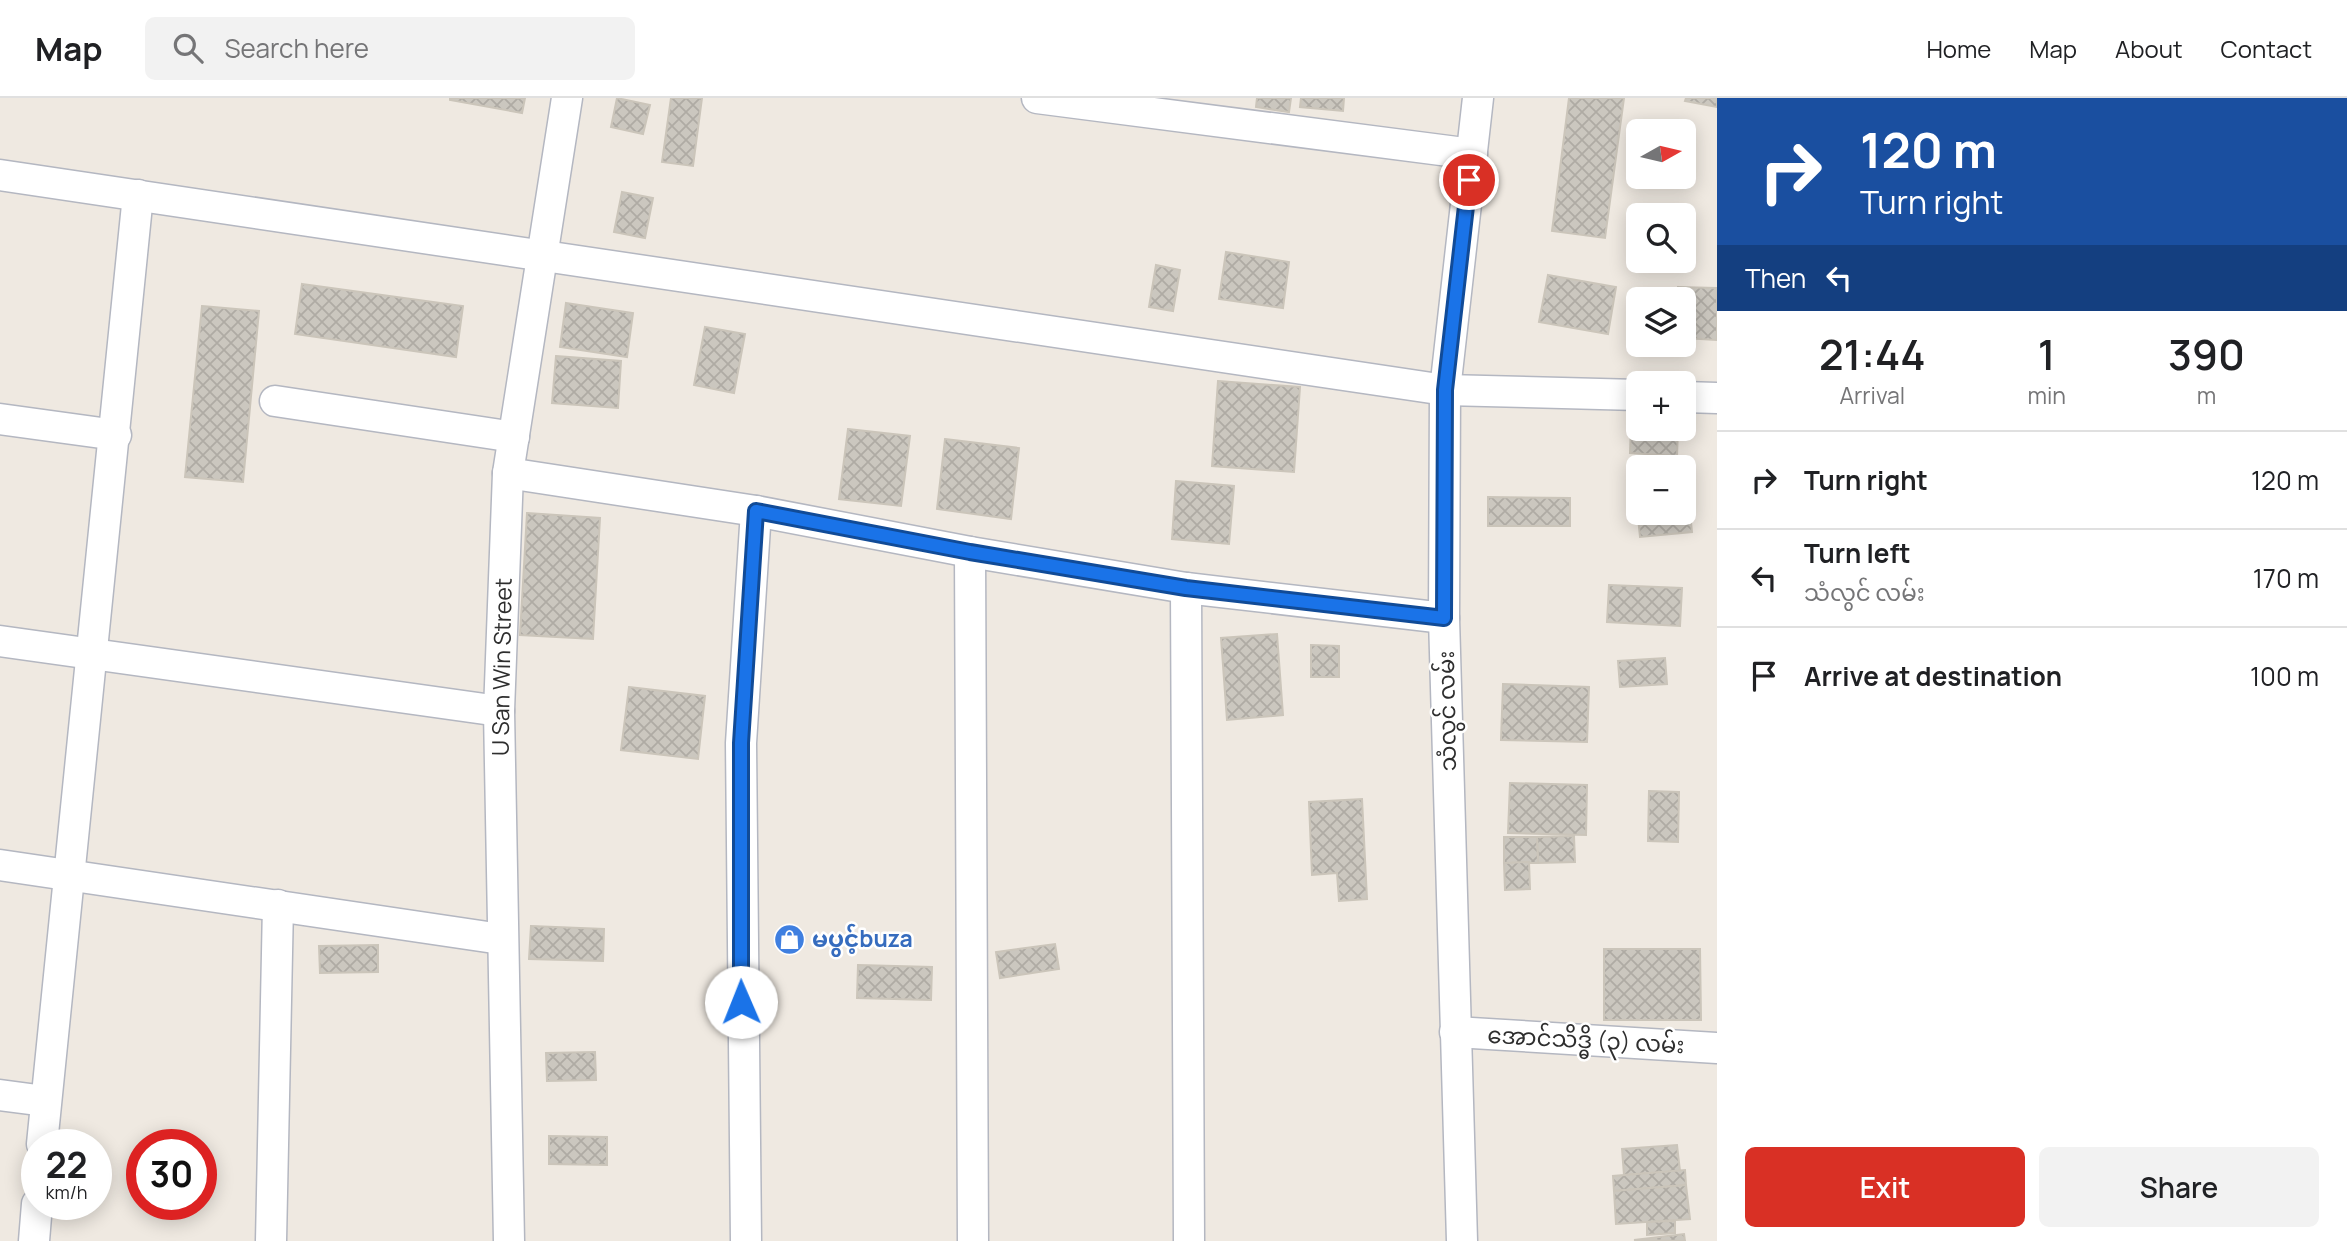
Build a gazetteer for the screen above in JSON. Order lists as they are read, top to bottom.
{
  "streets": {
    "street": ["U San Win Street", "သံလွင် လမ်း", "အောင်သိဒ္ဓိ (၃) လမ်း"]
  },
  "crossings": [
    ["သံလွင် လမ်း", "အောင်သိဒ္ဓိ (၃) လမ်း"]
  ],
  "places": {
    "shop": ["မပွင့်buza"]
  },
  "north": "right",
  "page": {
    "header": "Map",
    "search": "Search here",
    "nav": [
      "Home",
      "Map",
      "About",
      "Contact"
    ],
    "turn": ["120 m", "Turn right"],
    "map_buttons": ["+", "−"],
    "then": "Then",
    "eta": [
      "21:44",
      "Arrival",
      "1",
      "min",
      "390",
      "m"
    ],
    "list": [
      {
        "name": "Turn right",
        "value": "120 m"
      },
      {
        "name": "Turn left",
        "note": "သံလွင် လမ်း",
        "value": "170 m"
      },
      {
        "name": "Arrive at destination",
        "value": "100 m"
      }
    ],
    "speed": "22 km/h",
    "limit": "30",
    "buttons": ["Exit", "Share"]
  }
}
